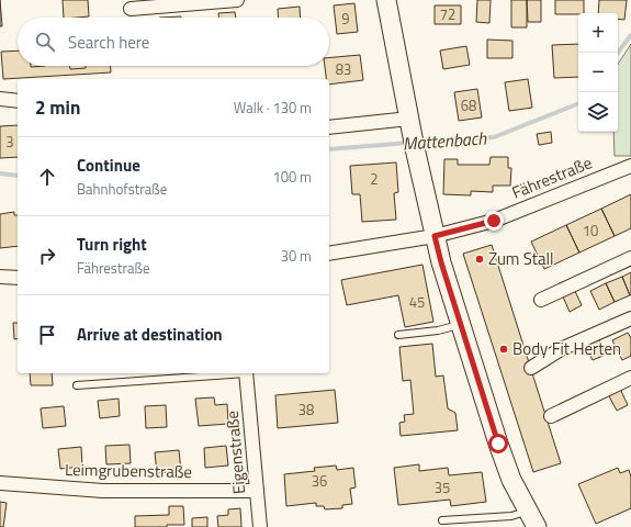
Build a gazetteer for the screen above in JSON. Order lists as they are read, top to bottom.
{
  "streets": {
    "street": ["Fährestraße", "Eigenstraße", "Leimgrubenstraße"]
  },
  "crossings": [
    ["Eigenstraße", "Leimgrubenstraße"]
  ],
  "water": ["Mattenbach"],
  "places": ["Zum Stall", "Body Fit Herten"],
  "house_numbers": [
    "72",
    "9",
    "83",
    "68",
    "3",
    "2",
    "10",
    "45",
    "38",
    "36",
    "35"
  ],
  "page": {
    "map_buttons": ["+", "−"],
    "search": "Search here",
    "heading": ["2 min", "Walk · 130 m"],
    "list": [
      ["Continue", "Bahnhofstraße", "100 m"],
      ["Turn right", "Fährestraße", "30 m"],
      "Arrive at destination"
    ]
  }
}
